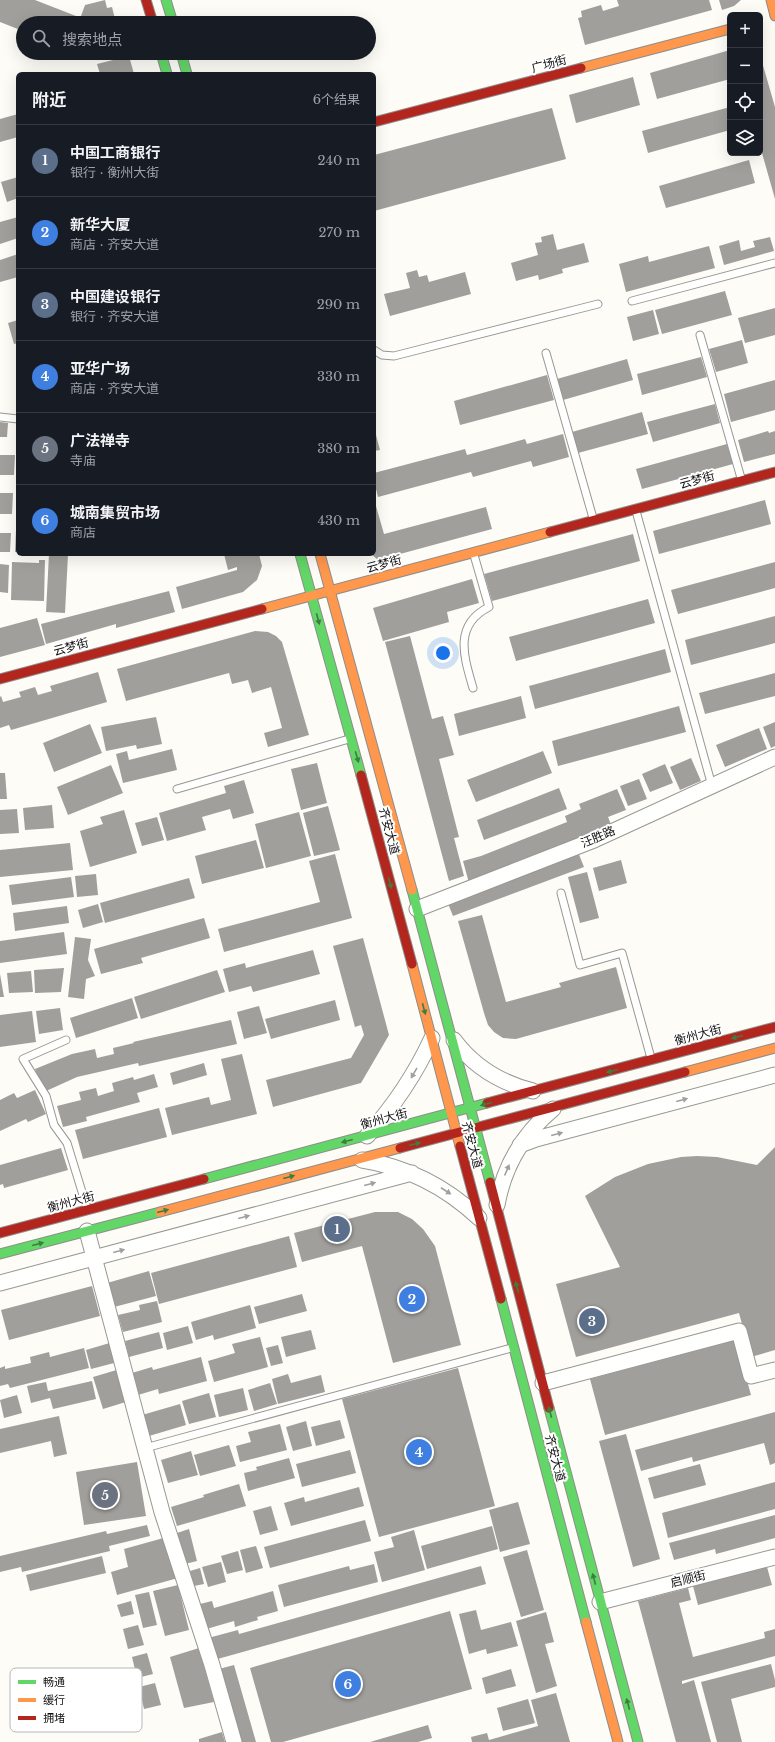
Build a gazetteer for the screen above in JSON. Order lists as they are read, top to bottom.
{
  "streets": {
    "main road": [
      "广场街",
      "云梦街",
      "齐安大道",
      "衡州大街"
    ],
    "street": ["汪胜路", "启顺街"]
  },
  "crossings": [
    ["云梦街", "齐安大道"],
    ["齐安大道", "汪胜路"],
    ["齐安大道", "衡州大街"],
    ["齐安大道", "启顺街"]
  ],
  "legend": ["畅通", "缓行", "拥堵"],
  "page": {
    "map_buttons": ["+", "−"],
    "search": "搜索地点",
    "heading": ["附近", "6个结果"],
    "list": [
      {
        "mark": "1",
        "name": "中国工商银行",
        "note": "银行 · 衡州大街",
        "value": "240 m"
      },
      {
        "mark": "2",
        "name": "新华大厦",
        "note": "商店 · 齐安大道",
        "value": "270 m"
      },
      {
        "mark": "3",
        "name": "中国建设银行",
        "note": "银行 · 齐安大道",
        "value": "290 m"
      },
      {
        "mark": "4",
        "name": "亚华广场",
        "note": "商店 · 齐安大道",
        "value": "330 m"
      },
      {
        "mark": "5",
        "name": "广法禅寺",
        "note": "寺庙",
        "value": "380 m"
      },
      {
        "mark": "6",
        "name": "城南集贸市场",
        "note": "商店",
        "value": "430 m"
      }
    ],
    "pins": [
      "1",
      "2",
      "3",
      "4",
      "5",
      "6"
    ]
  }
}
